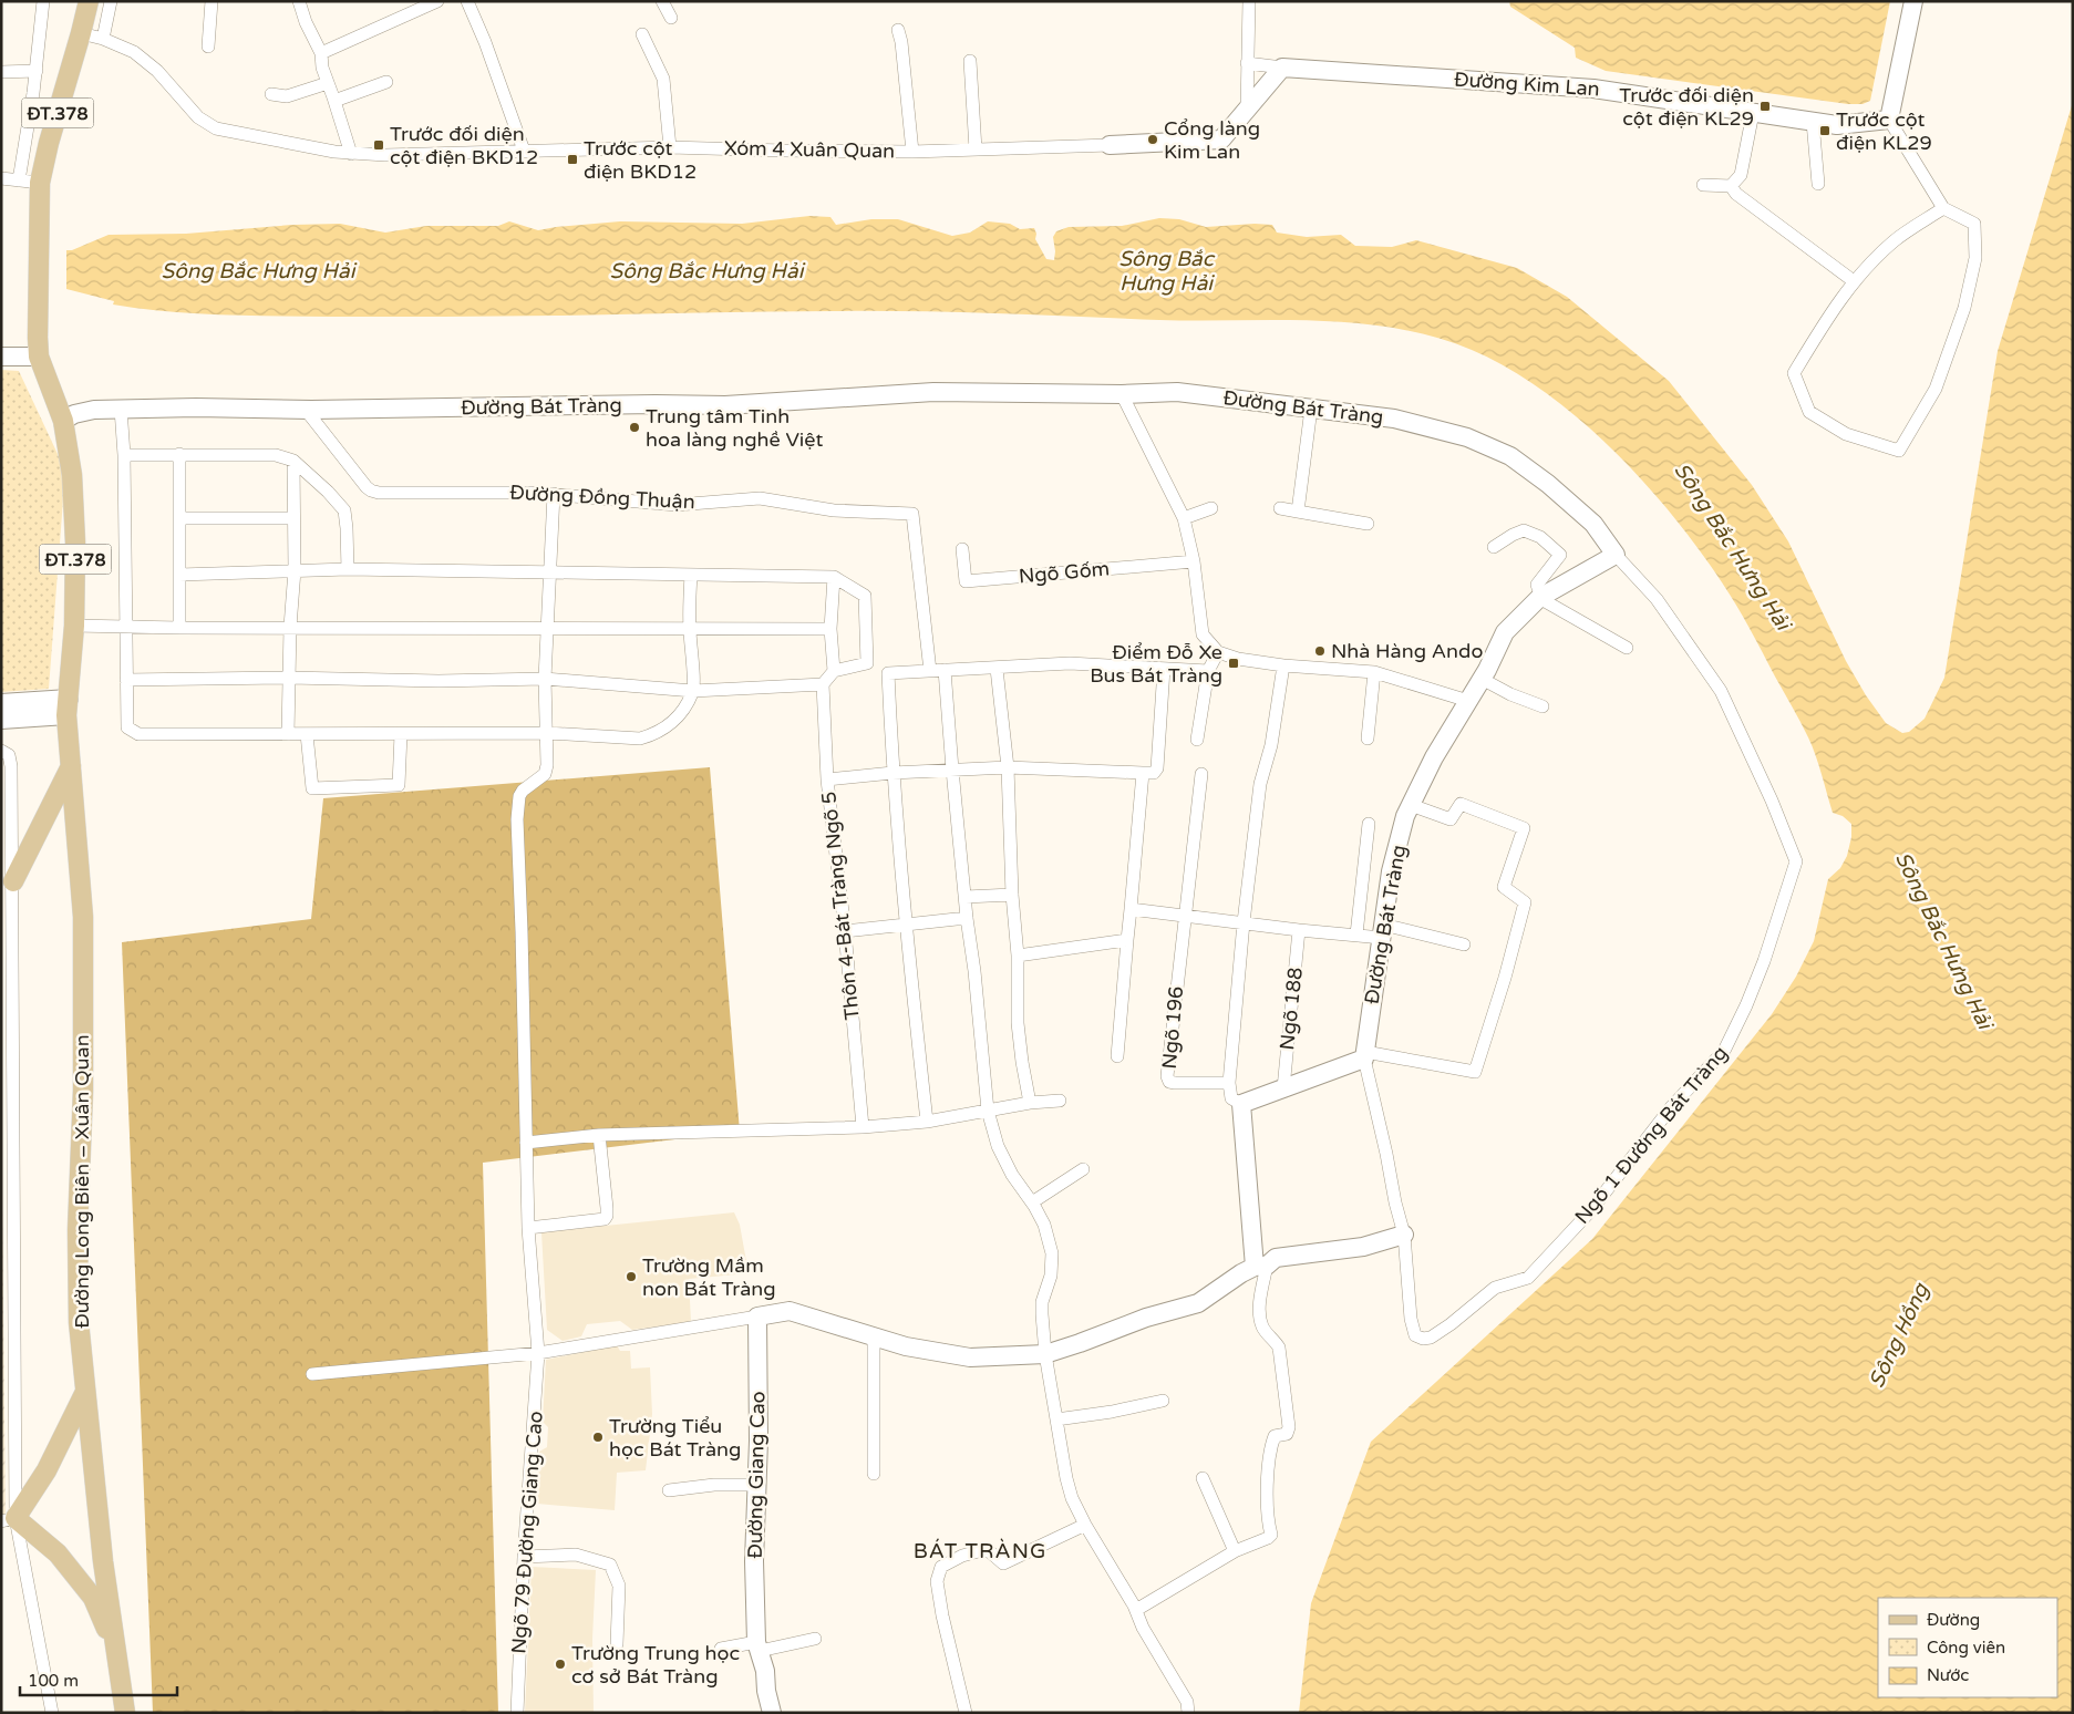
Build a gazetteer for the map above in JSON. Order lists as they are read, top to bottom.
{
  "streets": {
    "main road": ["ĐT.378", "Đường Long Biên – Xuân Quan"],
    "street": [
      "Đường Kim Lan",
      "Xóm 4 Xuân Quan",
      "Đường Bát Tràng",
      "Đường Đồng Thuận",
      "Ngõ Gốm",
      "Thôn 4-Bát Tràng Ngõ 5",
      "Ngõ 188",
      "Ngõ 196",
      "Ngõ 1 Đường Bát Tràng",
      "Đường Giang Cao",
      "Ngõ 79 Đường Giang Cao"
    ]
  },
  "crossings": [
    ["ĐT.378", "Xóm 4 Xuân Quan"],
    ["ĐT.378", "Đường Bát Tràng"],
    ["ĐT.378", "Đường Long Biên – Xuân Quan"],
    ["Đường Bát Tràng", "Đường Đồng Thuận"],
    ["Đường Bát Tràng", "Ngõ 1 Đường Bát Tràng"]
  ],
  "districts": ["BÁT TRÀNG"],
  "water": ["Sông Bắc Hưng Hải", "Sông Hồng"],
  "places": {
    "transit": [
      "Trước đối diện cột điện KL29",
      "Trước cột điện KL29",
      "Trước đối diện cột điện BKD12",
      "Trước cột điện BKD12",
      "Điểm Đỗ Xe Bus Bát Tràng"
    ],
    "other": [
      "Cổng làng Kim Lan",
      "Trung tâm Tinh hoa làng nghề Việt",
      "Nhà Hàng Ando",
      "Trường Mầm non Bát Tràng",
      "Trường Tiểu học Bát Tràng",
      "Trường Trung học cơ sở Bát Tràng"
    ]
  },
  "legend": ["Đường", "Công viên", "Nước"],
  "scale_bar": "100 m"
}
